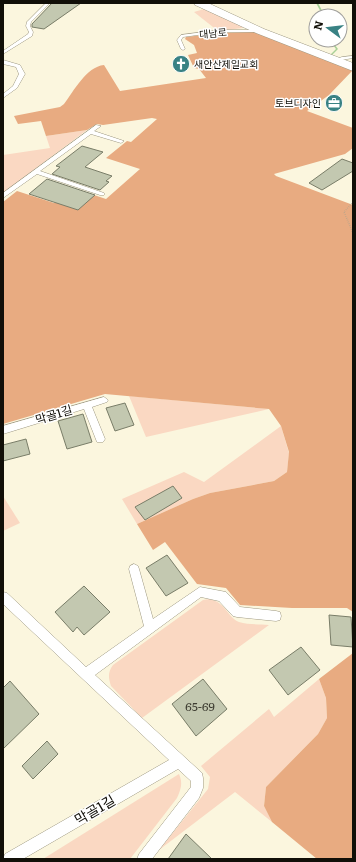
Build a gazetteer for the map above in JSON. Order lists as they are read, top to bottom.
{
  "streets": {
    "street": ["대남로"],
    "lane": ["막골1길"]
  },
  "places": {
    "church": ["새안산제일교회"],
    "office": ["토브디자인"]
  },
  "house_numbers": ["65-69"],
  "north": "left"
}
